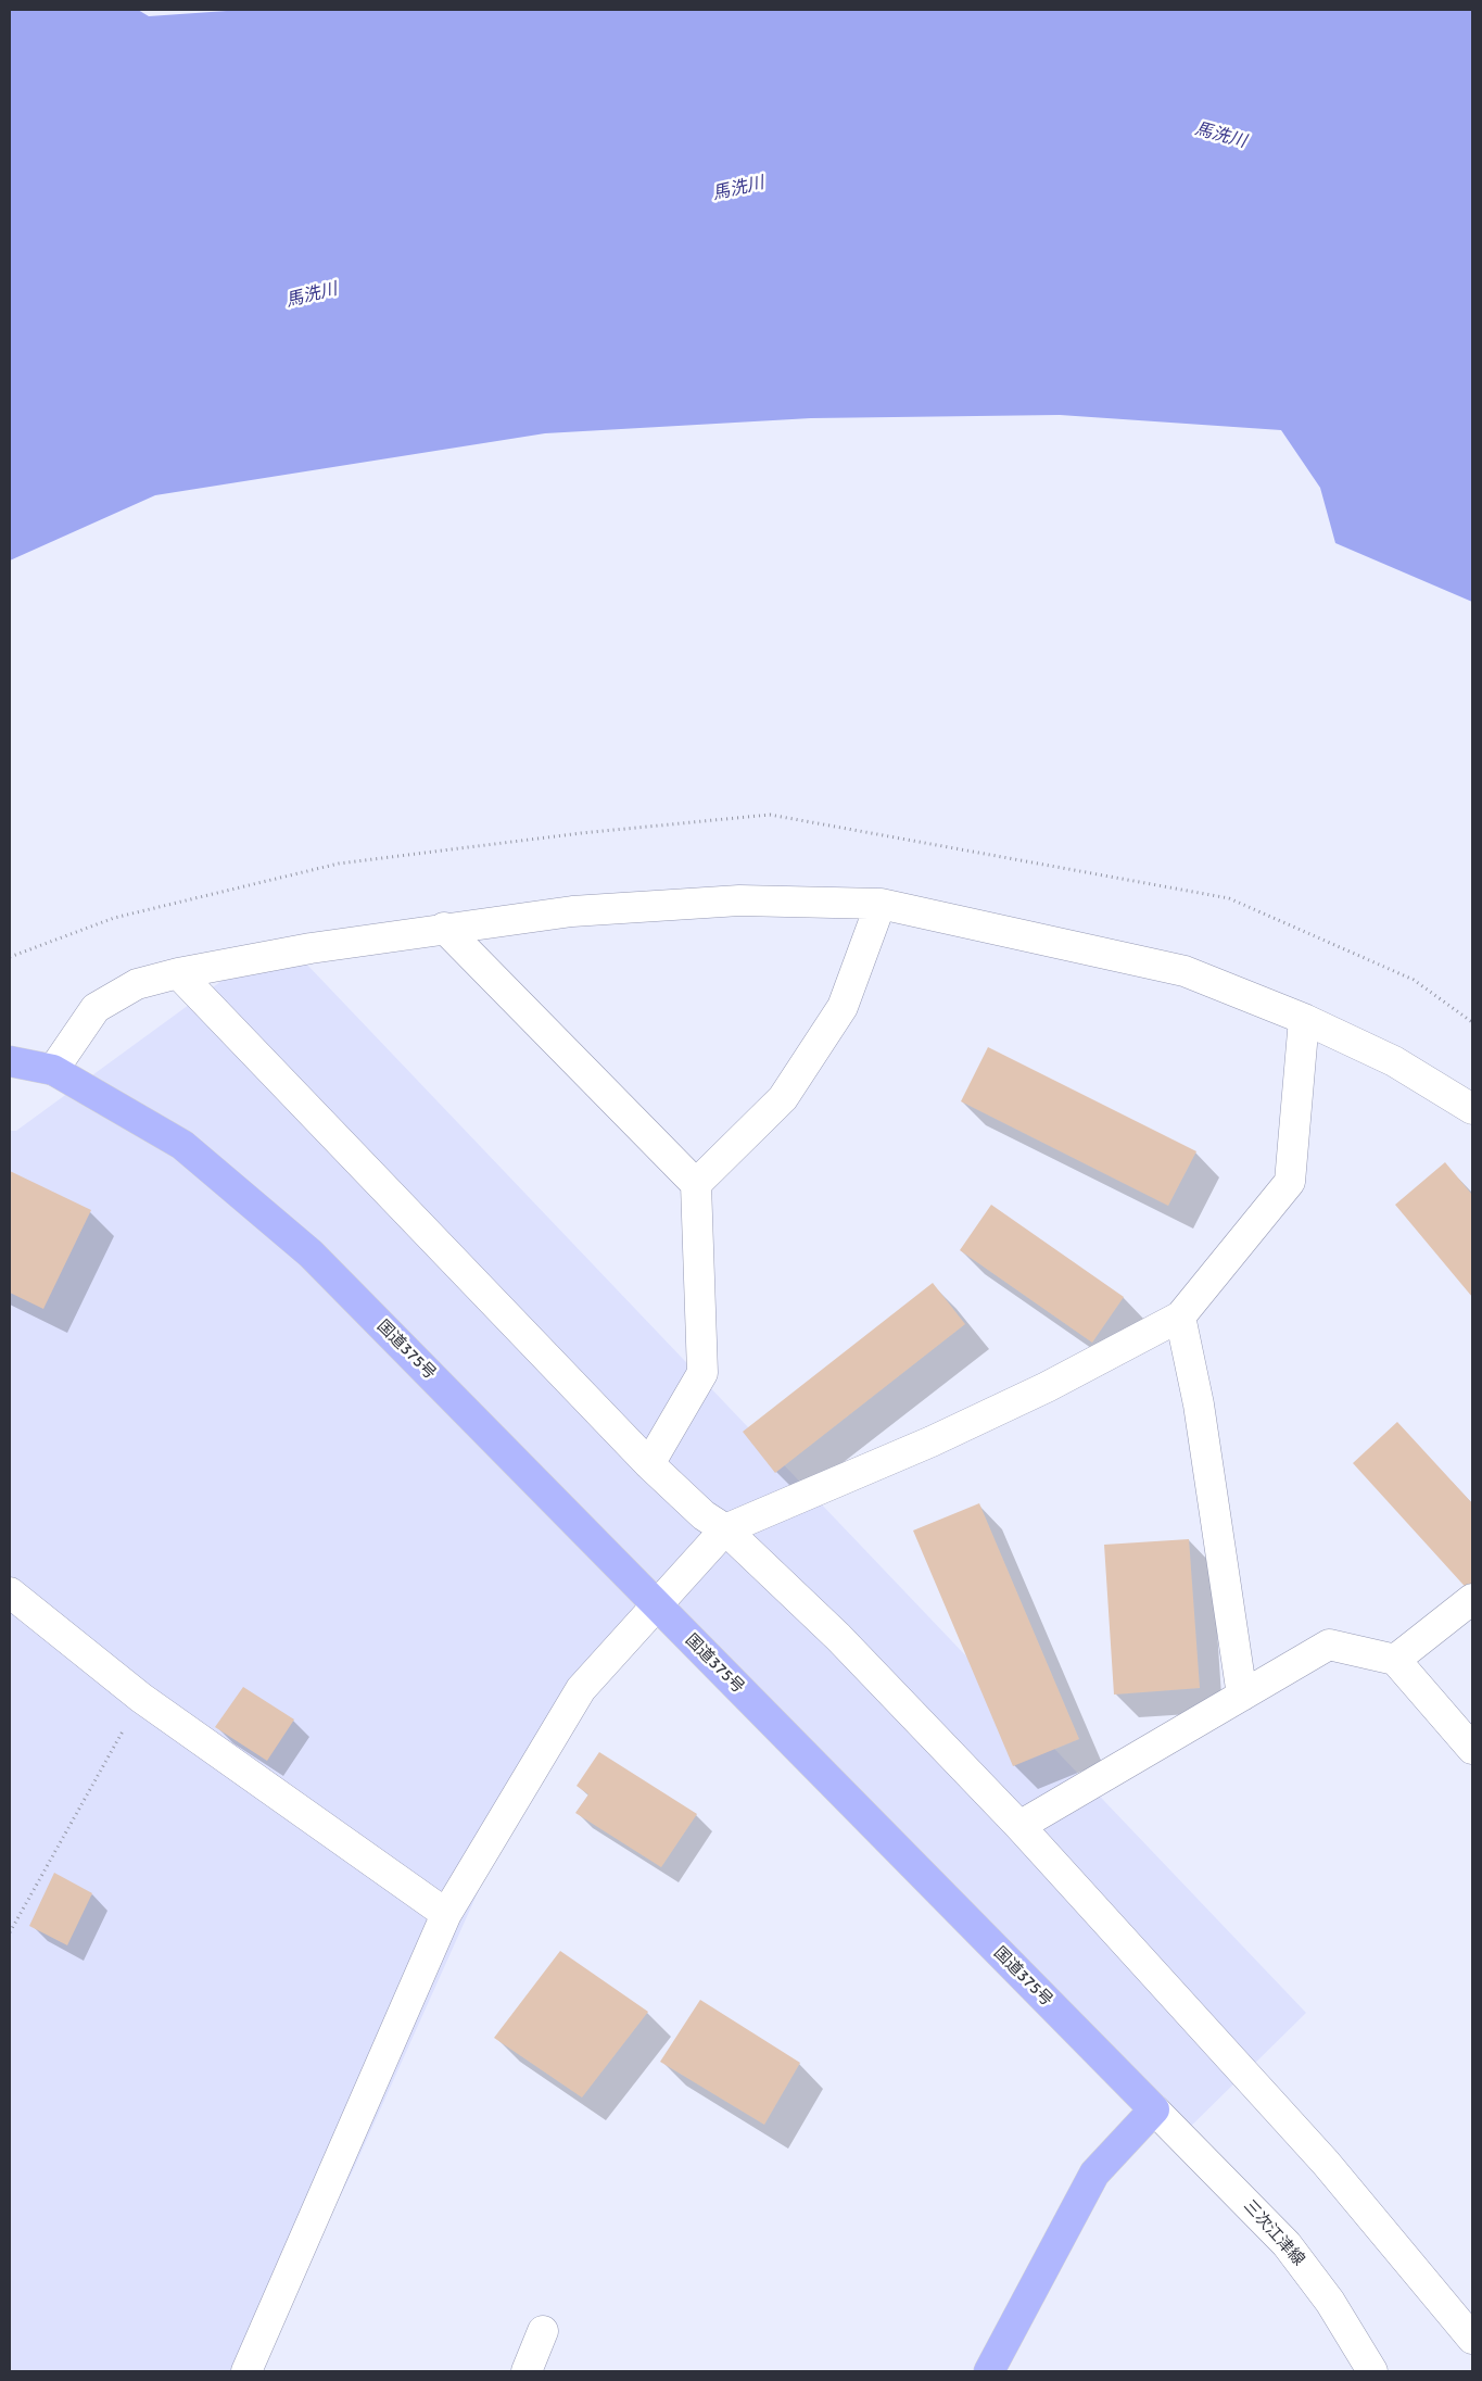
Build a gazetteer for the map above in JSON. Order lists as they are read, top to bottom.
{
  "streets": {
    "highway": ["国道375号"],
    "street": ["三次江津線"]
  },
  "crossings": [
    ["国道375号", "三次江津線"]
  ],
  "water": ["馬洗川"]
}
